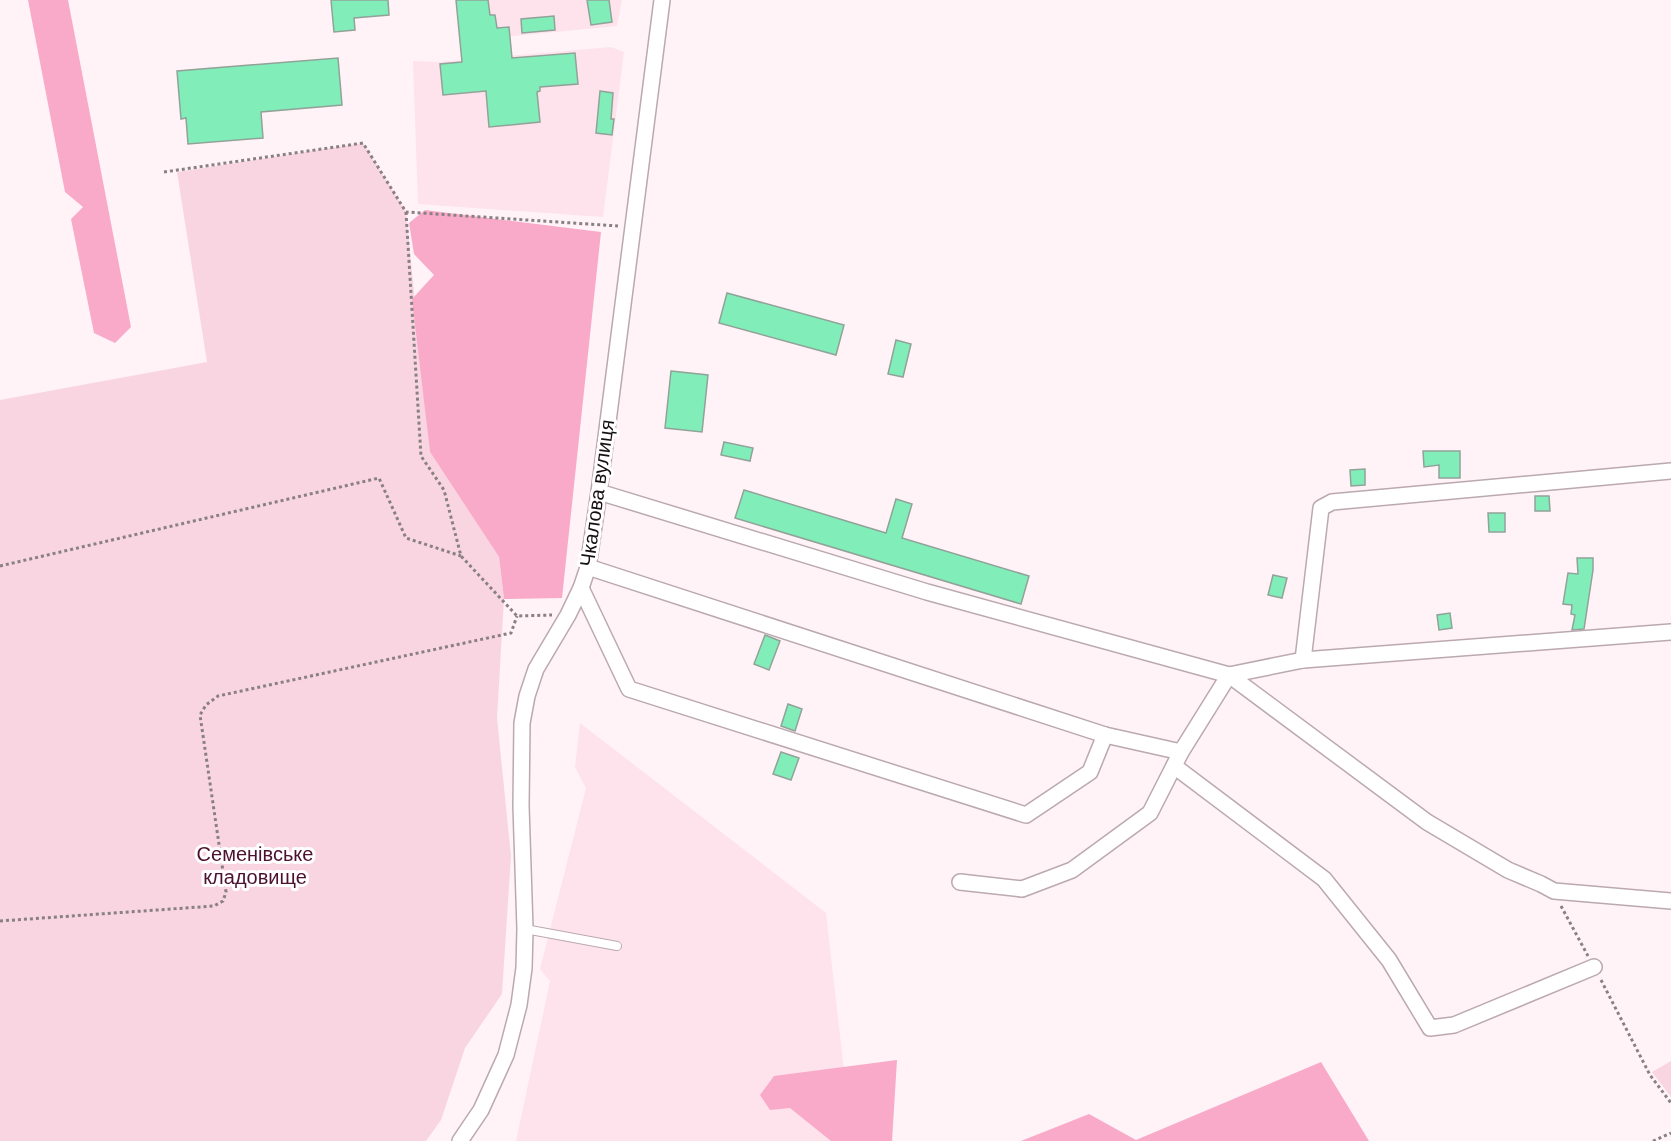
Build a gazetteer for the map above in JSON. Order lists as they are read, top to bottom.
{
  "streets": {
    "street": ["Чкалова вулиця"]
  },
  "parks": ["Семенівське кладовище"]
}
